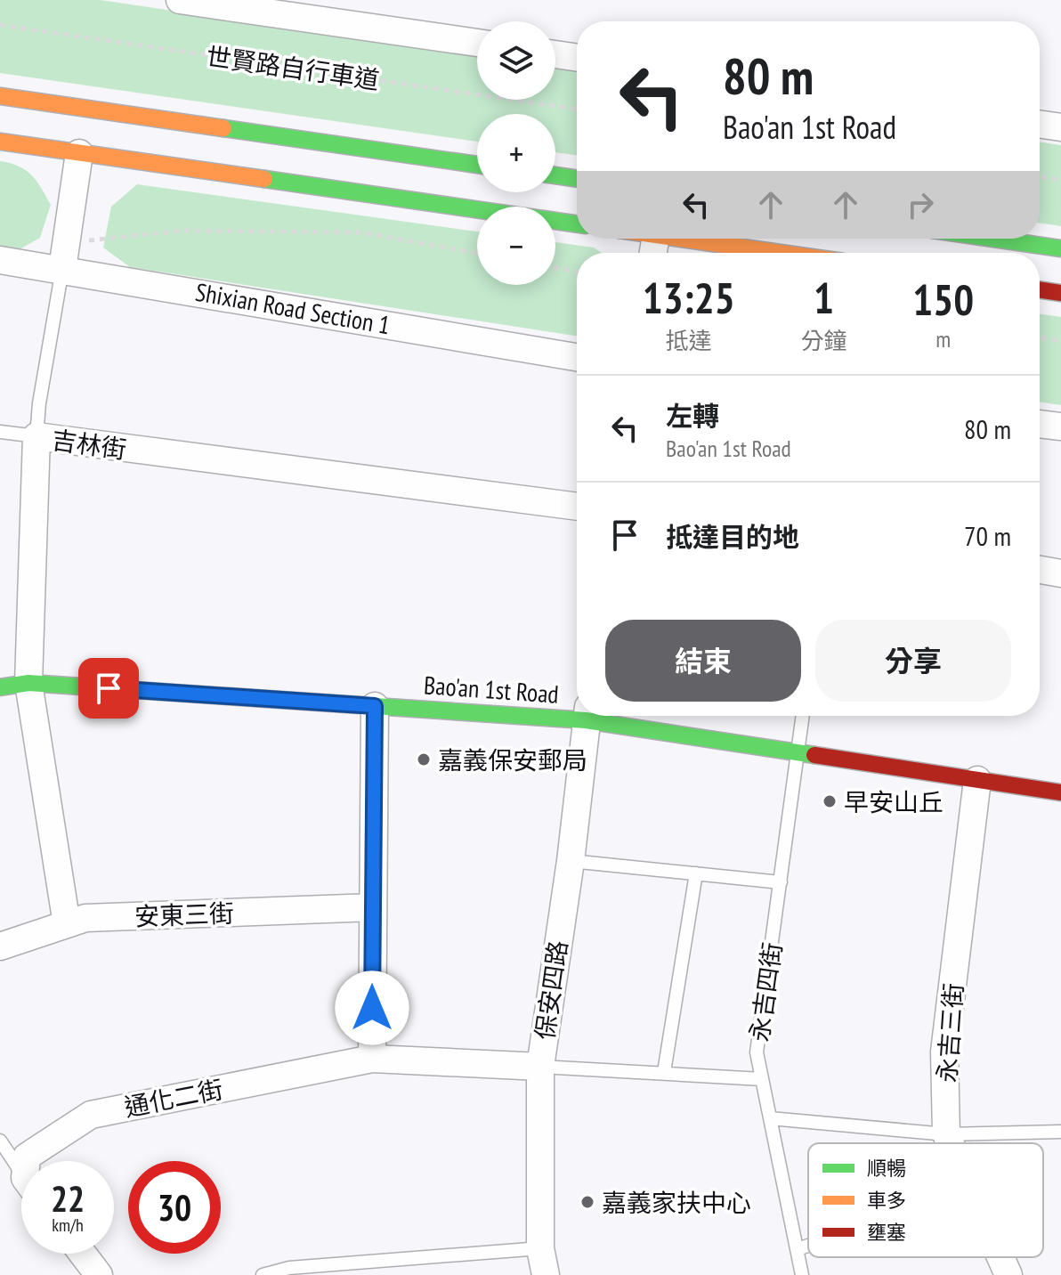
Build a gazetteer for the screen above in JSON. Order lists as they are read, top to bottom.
{
  "streets": {
    "street": [
      "Shixian Road Section 1",
      "吉林街",
      "Bao'an 1st Road",
      "安東三街",
      "保安四路",
      "永吉三街",
      "通化二街"
    ],
    "lane": ["永吉四街"],
    "path": ["世賢路自行車道"]
  },
  "crossings": [
    ["吉林街", "Bao'an 1st Road"],
    ["吉林街", "安東三街"],
    ["Bao'an 1st Road", "永吉四街"],
    ["Bao'an 1st Road", "永吉三街"]
  ],
  "places": ["嘉義保安郵局", "早安山丘", "嘉義家扶中心"],
  "legend": ["順暢", "車多", "壅塞"],
  "page": {
    "map_buttons": ["+", "−"],
    "turn": ["80 m", "Bao'an 1st Road"],
    "eta": [
      "13:25",
      "抵達",
      "1",
      "分鐘",
      "150",
      "m"
    ],
    "list": [
      {
        "name": "左轉",
        "note": "Bao'an 1st Road",
        "value": "80 m"
      },
      {
        "name": "抵達目的地",
        "value": "70 m"
      }
    ],
    "buttons": ["結束", "分享"],
    "speed": "22 km/h",
    "limit": "30"
  }
}
